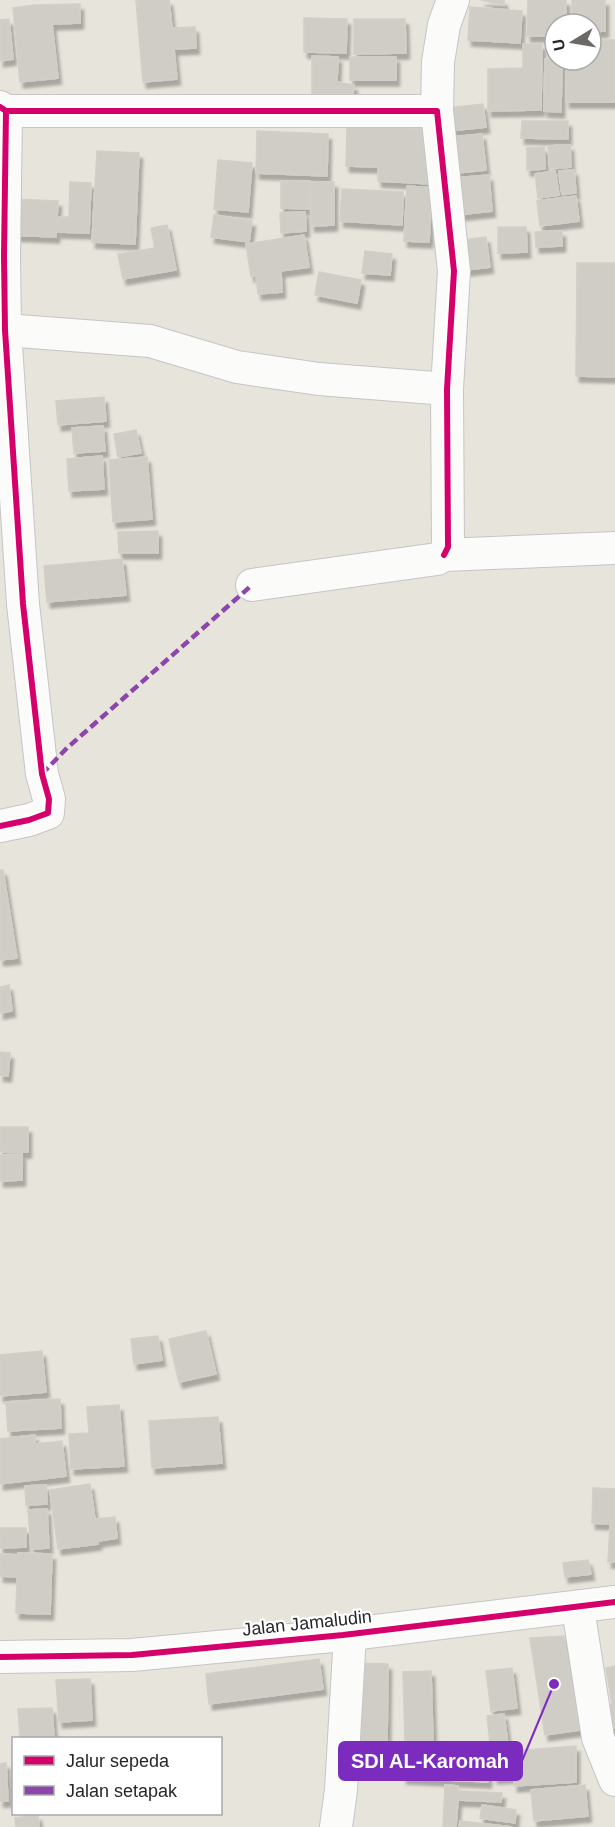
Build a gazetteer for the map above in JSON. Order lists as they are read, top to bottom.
{
  "streets": {
    "street": ["Jalan Jamaludin"]
  },
  "places": ["SDI AL-Karomah"],
  "legend": ["Jalur sepeda", "Jalan setapak"],
  "north": "left"
}
